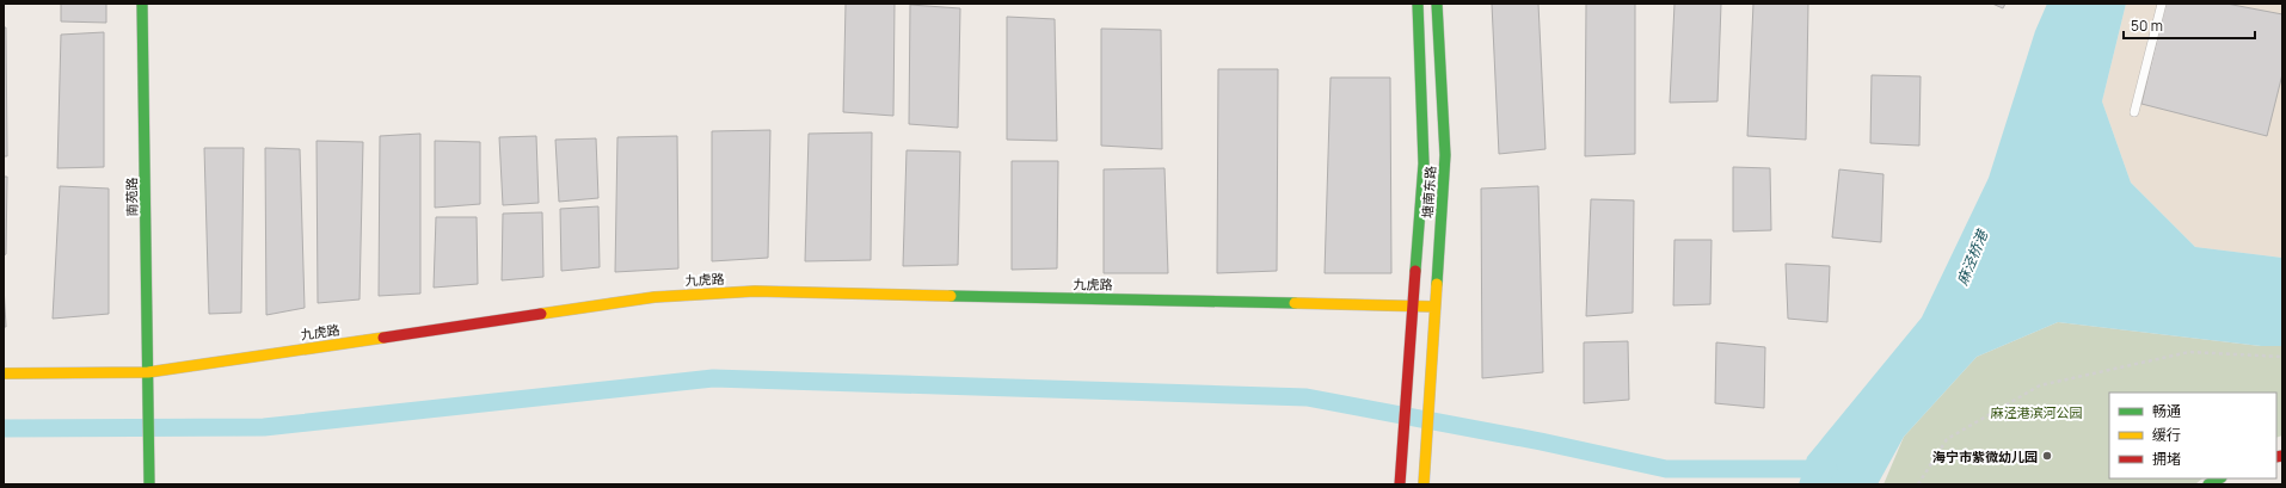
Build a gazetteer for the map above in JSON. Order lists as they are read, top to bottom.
{
  "streets": {
    "street": ["塘南东路", "南苑路", "九虎路"]
  },
  "crossings": [
    ["塘南东路", "九虎路"],
    ["南苑路", "九虎路"]
  ],
  "water": ["麻泾桥港"],
  "parks": ["麻泾港滨河公园"],
  "places": ["海宁市紫微幼儿园"],
  "legend": ["畅通", "缓行", "拥堵"],
  "scale_bar": "50 m"
}
